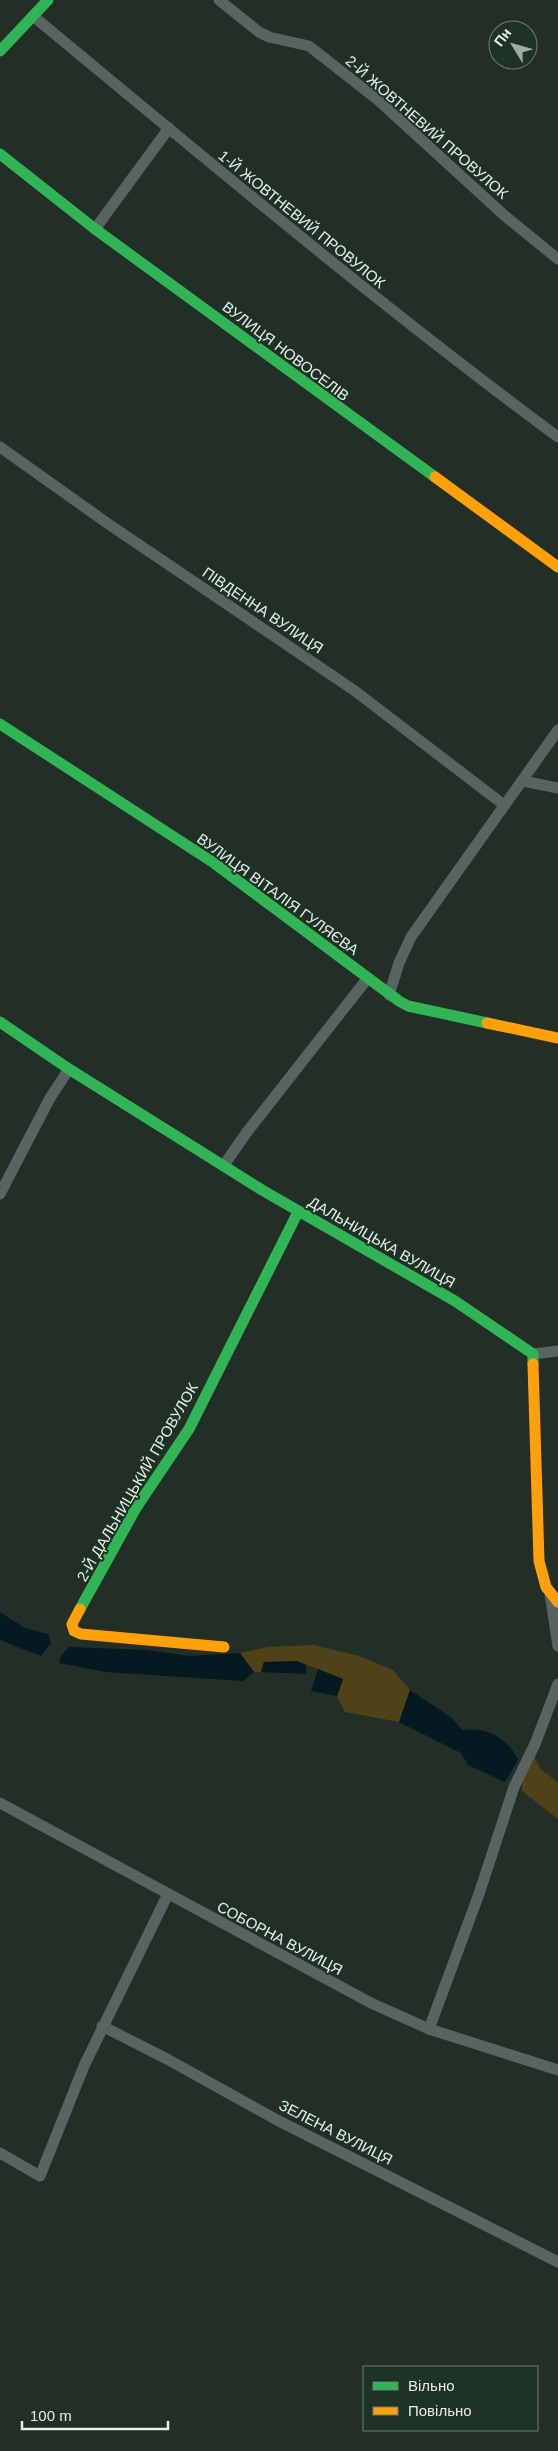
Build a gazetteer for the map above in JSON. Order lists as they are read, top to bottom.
{
  "streets": {
    "main road": [
      "ВУЛИЦЯ НОВОСЕЛІВ",
      "ВУЛИЦЯ ВІТАЛІЯ ГУЛЯЄВА",
      "ДАЛЬНИЦЬКА ВУЛИЦЯ",
      "2-Й ДАЛЬНИЦЬКИЙ ПРОВУЛОК"
    ],
    "street": [
      "2-Й ЖОВТНЕВИЙ ПРОВУЛОК",
      "1-Й ЖОВТНЕВИЙ ПРОВУЛОК",
      "ПІВДЕННА ВУЛИЦЯ",
      "СОБОРНА ВУЛИЦЯ",
      "ЗЕЛЕНА ВУЛИЦЯ"
    ]
  },
  "crossings": [
    ["ДАЛЬНИЦЬКА ВУЛИЦЯ", "2-Й ДАЛЬНИЦЬКИЙ ПРОВУЛОК"]
  ],
  "legend": ["Вільно", "Повільно"],
  "scale_bar": "100 m",
  "north": "top left"
}
